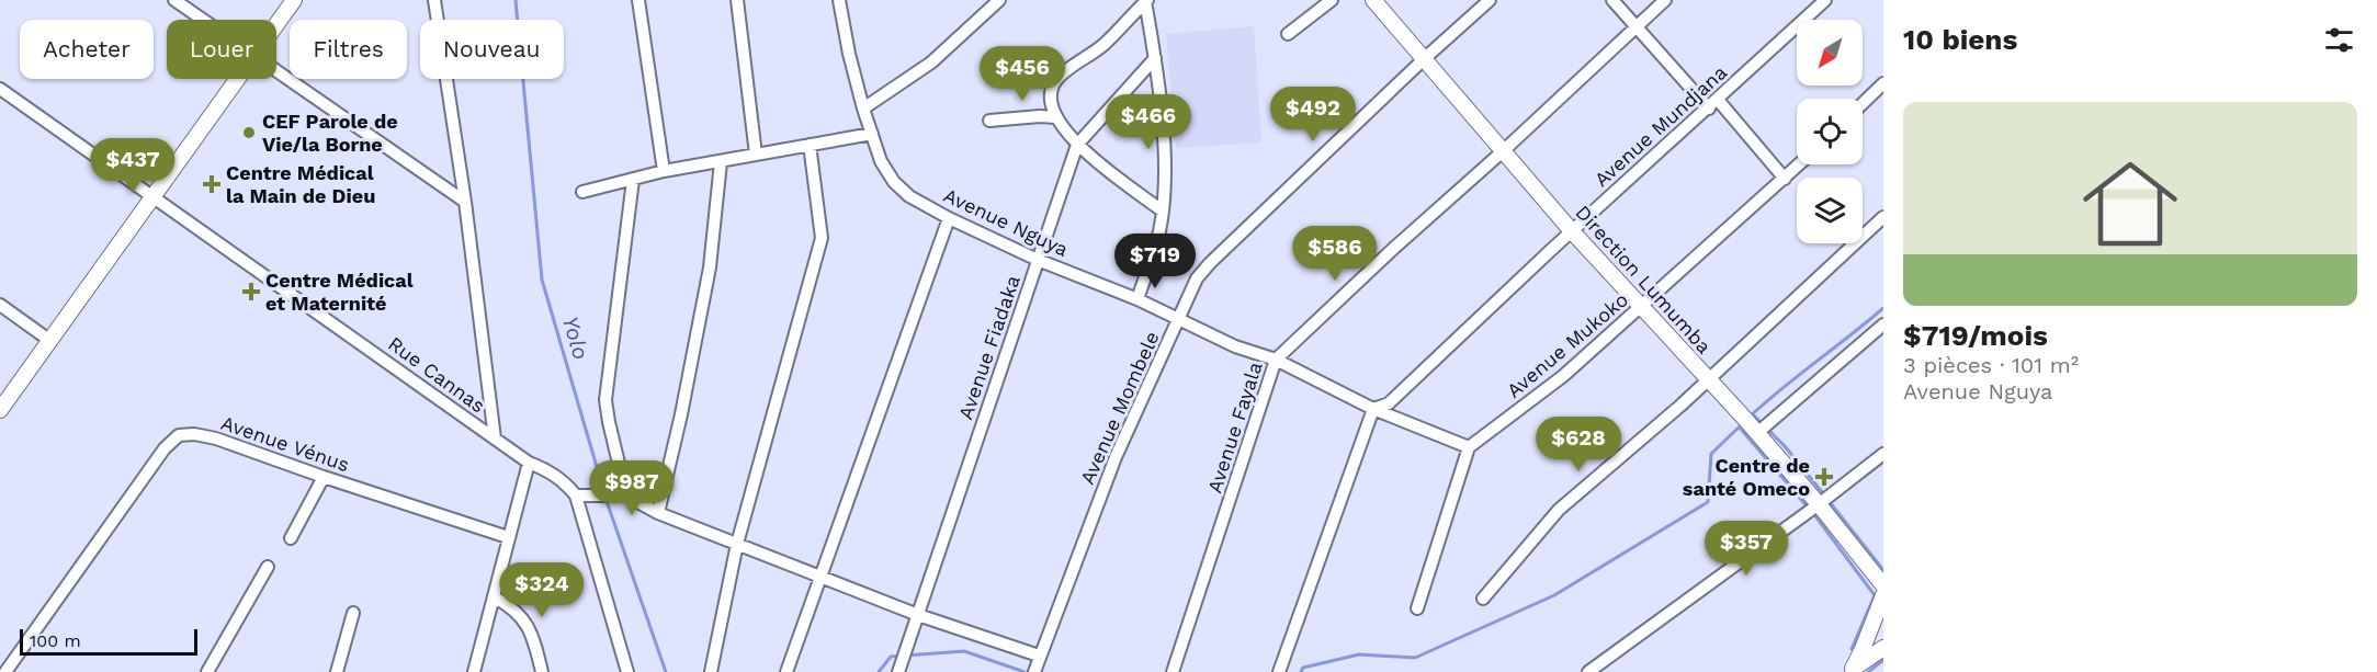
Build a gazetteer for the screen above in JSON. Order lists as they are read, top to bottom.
{
  "streets": {
    "street": [
      "Avenue Mundjana",
      "Avenue Nguya",
      "Direction Lumumba",
      "Avenue Mukoko",
      "Avenue Fiadaka",
      "Rue Cannas",
      "Avenue Mombele",
      "Avenue Fayala",
      "Avenue Vénus"
    ]
  },
  "crossings": [
    ["Avenue Mundjana", "Avenue Nguya"],
    ["Avenue Mundjana", "Direction Lumumba"],
    ["Avenue Nguya", "Avenue Mukoko"],
    ["Avenue Nguya", "Avenue Fiadaka"],
    ["Avenue Nguya", "Avenue Mombele"],
    ["Avenue Nguya", "Avenue Fayala"],
    ["Direction Lumumba", "Avenue Mukoko"],
    ["Direction Lumumba", "Avenue Mombele"],
    ["Direction Lumumba", "Avenue Fayala"]
  ],
  "water": ["Yolo"],
  "places": {
    "other": ["CEF Parole de Vie/la Borne"],
    "health": ["Centre Médical la Main de Dieu", "Centre Médical et Maternité", "Centre de santé Omeco"]
  },
  "scale_bar": "100 m",
  "north": "bottom left",
  "page": {
    "heading": "10 biens",
    "chip": [
      "Acheter",
      "Louer",
      "Filtres",
      "Nouveau"
    ],
    "price": [
      "$456",
      "$492",
      "$466",
      "$437",
      "$586",
      "$719",
      "$628",
      "$987",
      "$357",
      "$324"
    ],
    "list": [
      {
        "name": "$719/mois",
        "note": "3 pièces · 101 m² · Avenue Nguya"
      }
    ],
    "scale": "100 m"
  }
}
